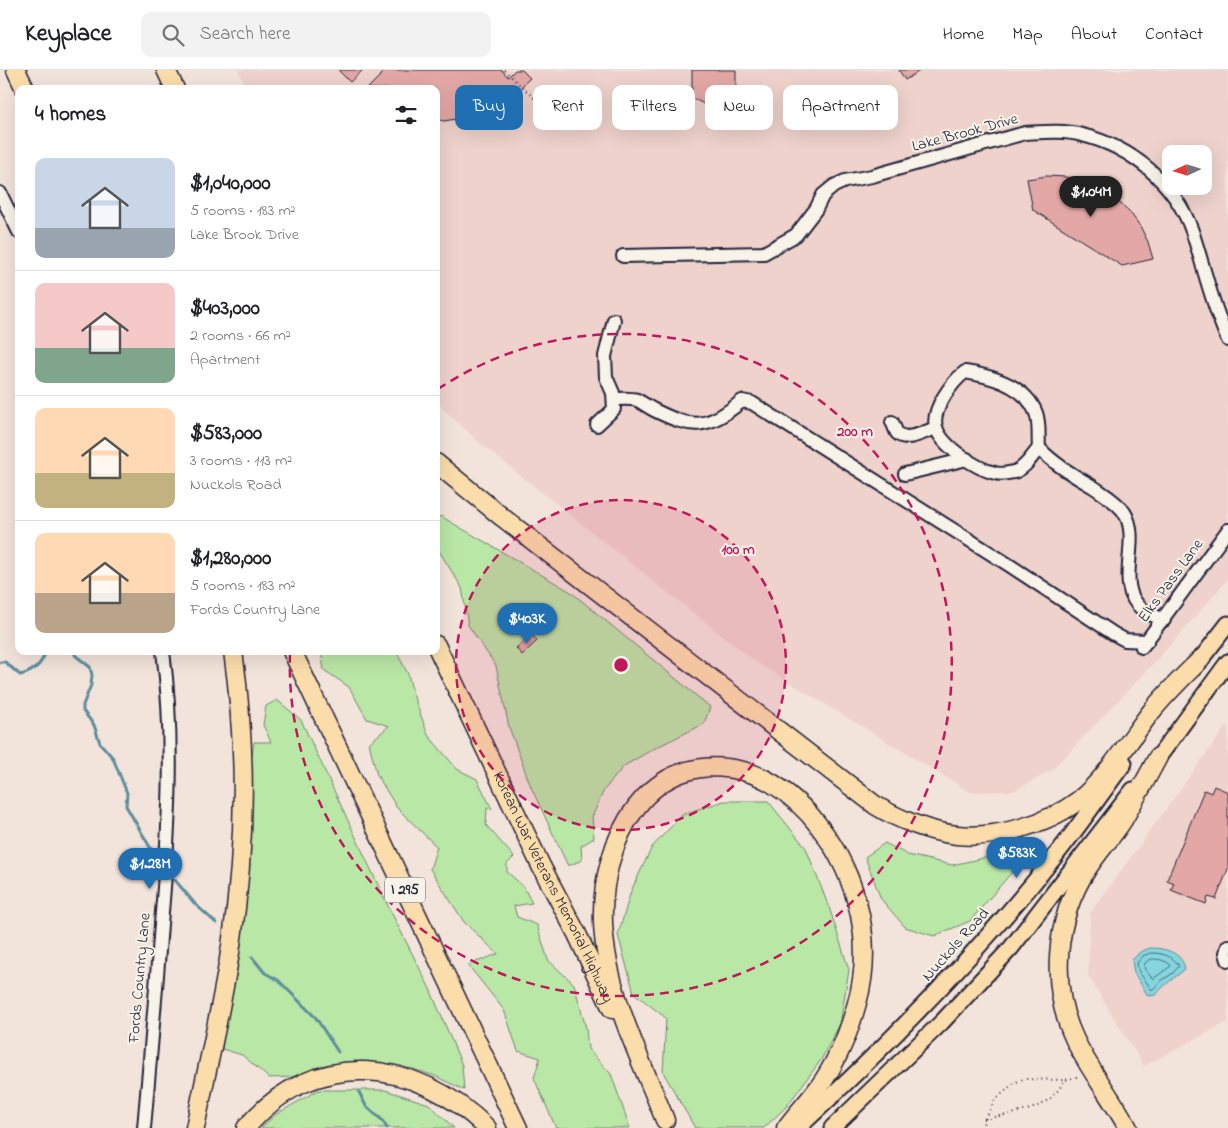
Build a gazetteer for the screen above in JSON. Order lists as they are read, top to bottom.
{
  "streets": {
    "highway": ["Korean War Veterans Memorial Highway", "I 295"],
    "main road": ["Nuckols Road"],
    "street": ["Lake Brook Drive", "Elks Pass Lane", "Fords Country Lane"]
  },
  "north": "left",
  "page": {
    "header": "Keyplace",
    "search": "Search here",
    "nav": [
      "Home",
      "Map",
      "About",
      "Contact"
    ],
    "chip": [
      "Buy",
      "Rent",
      "Filters",
      "New",
      "Apartment"
    ],
    "heading": "4 homes",
    "list": [
      {
        "name": "$1,040,000",
        "note": "5 rooms · 183 m² · Lake Brook Drive"
      },
      {
        "name": "$403,000",
        "note": "2 rooms · 66 m² · Apartment"
      },
      {
        "name": "$583,000",
        "note": "3 rooms · 113 m² · Nuckols Road"
      },
      {
        "name": "$1,280,000",
        "note": "5 rooms · 183 m² · Fords Country Lane"
      }
    ],
    "price": [
      "$1.04M",
      "$403K",
      "$583K",
      "$1.28M"
    ]
  },
  "rings": ["200 m", "100 m"]
}
